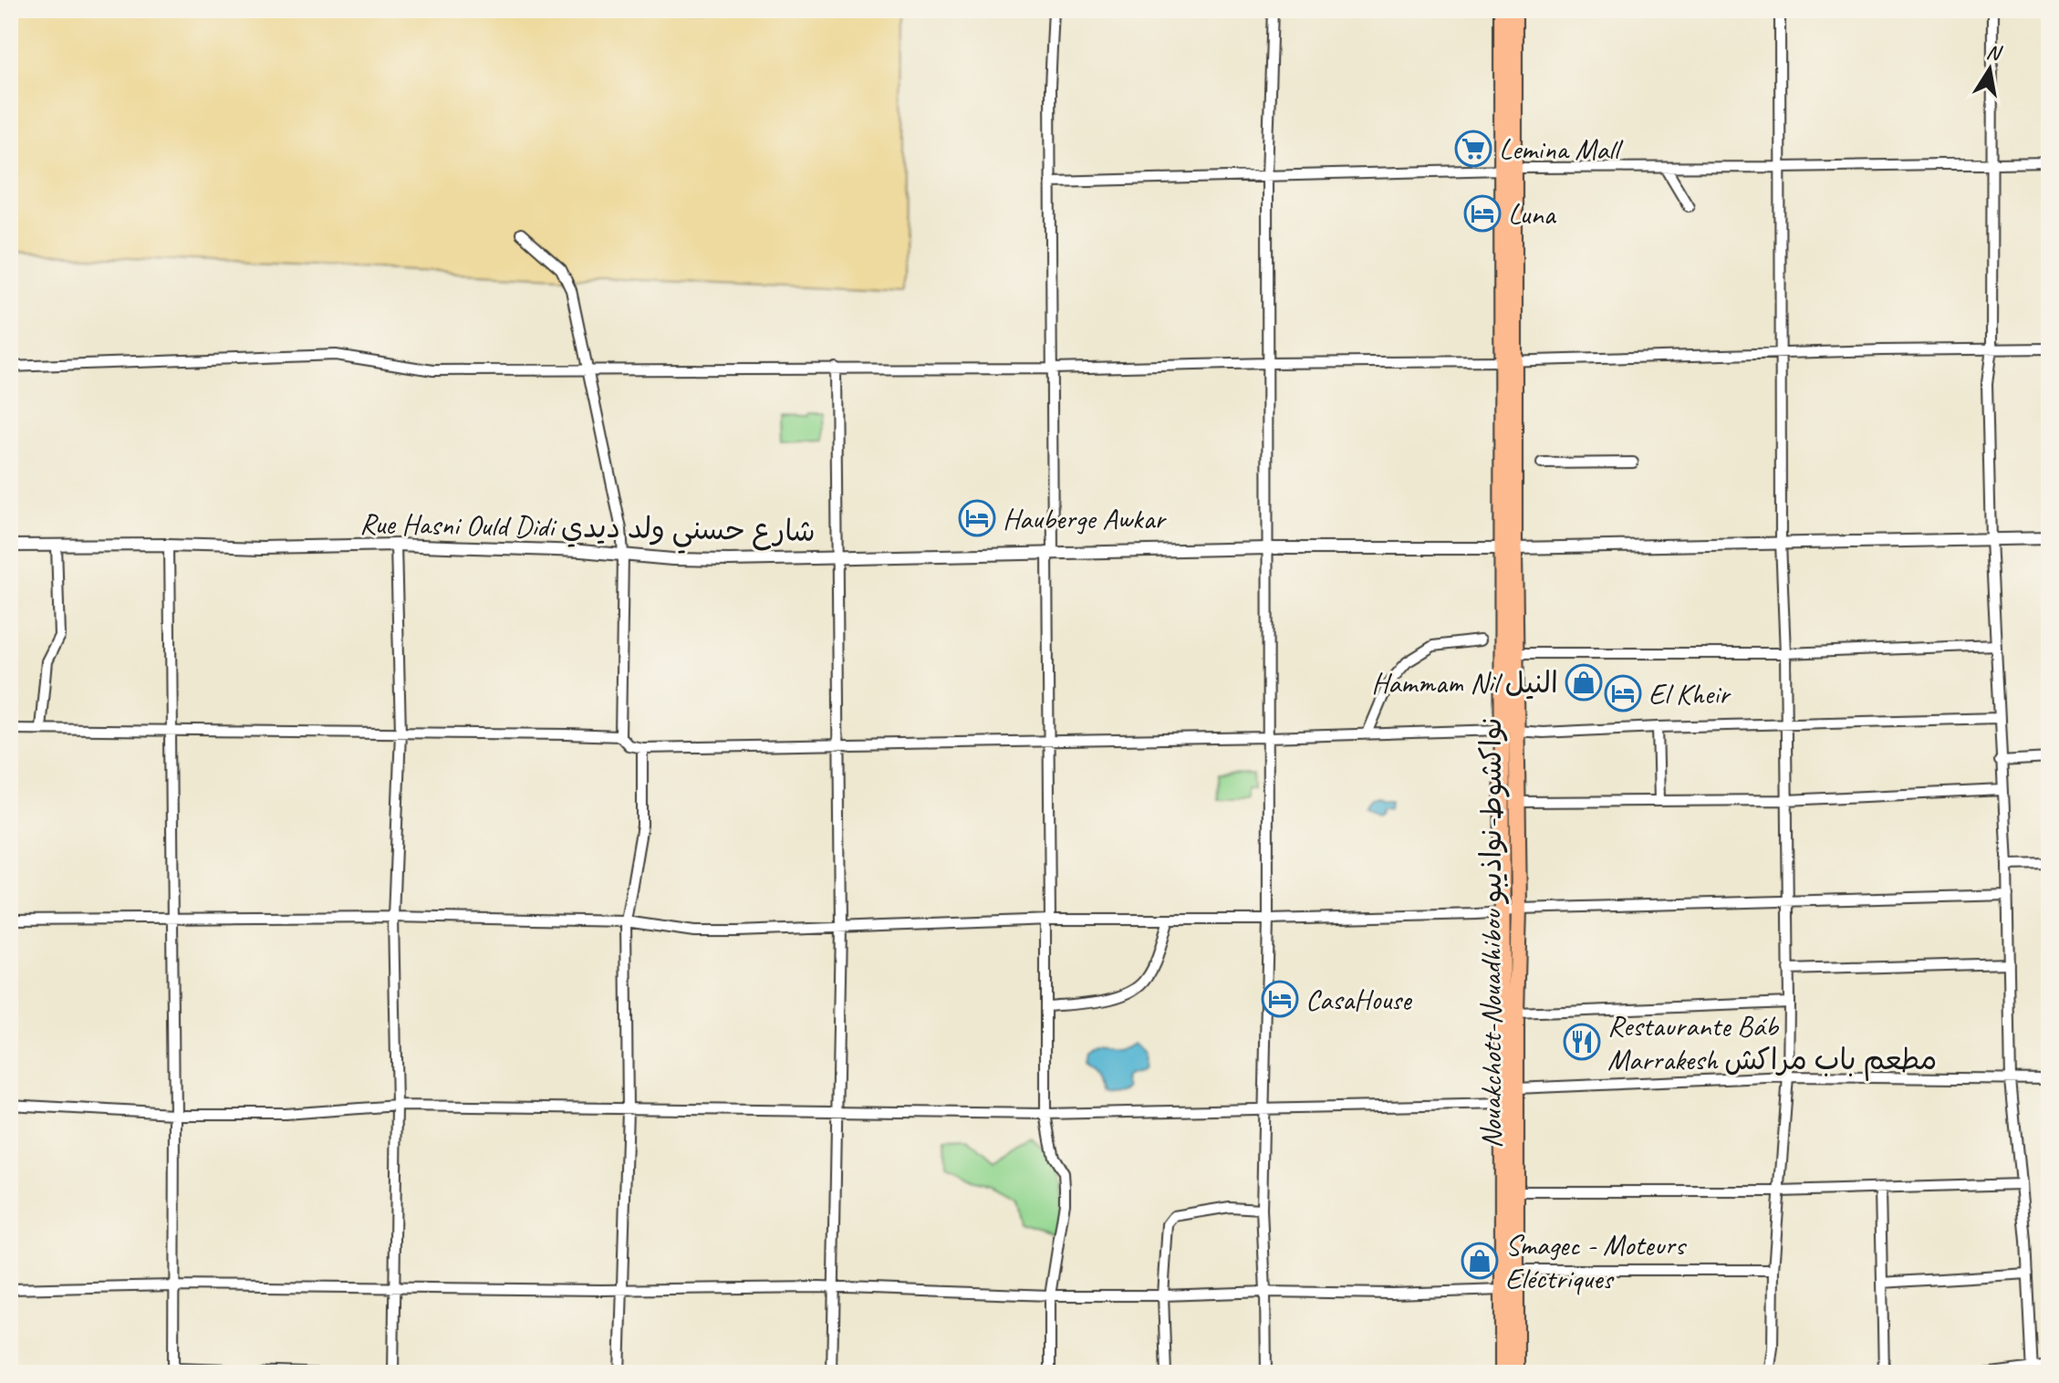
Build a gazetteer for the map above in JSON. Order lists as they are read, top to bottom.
{
  "streets": {
    "highway": ["Nouakchott-Nouadhibou نواكشوط-نواذيبو"],
    "street": ["Rue Hasni Ould Didi شارع حسني ولد ديدي"]
  },
  "crossings": [
    ["Rue Hasni Ould Didi شارع حسني ولد ديدي", "Nouakchott-Nouadhibou نواكشوط-نواذيبو"]
  ],
  "places": {
    "supermarket": ["Lemina Mall"],
    "hotel": [
      "Luna",
      "Hauberge Awkar",
      "El Kheir",
      "CasaHouse"
    ],
    "shop": ["Hammam Nil النيل", "Smagec - Moteurs Eléctriques"],
    "restaurant": ["Restaurante Báb Marrakesh مطعم باب مراكش"]
  },
  "north": "top"
}
